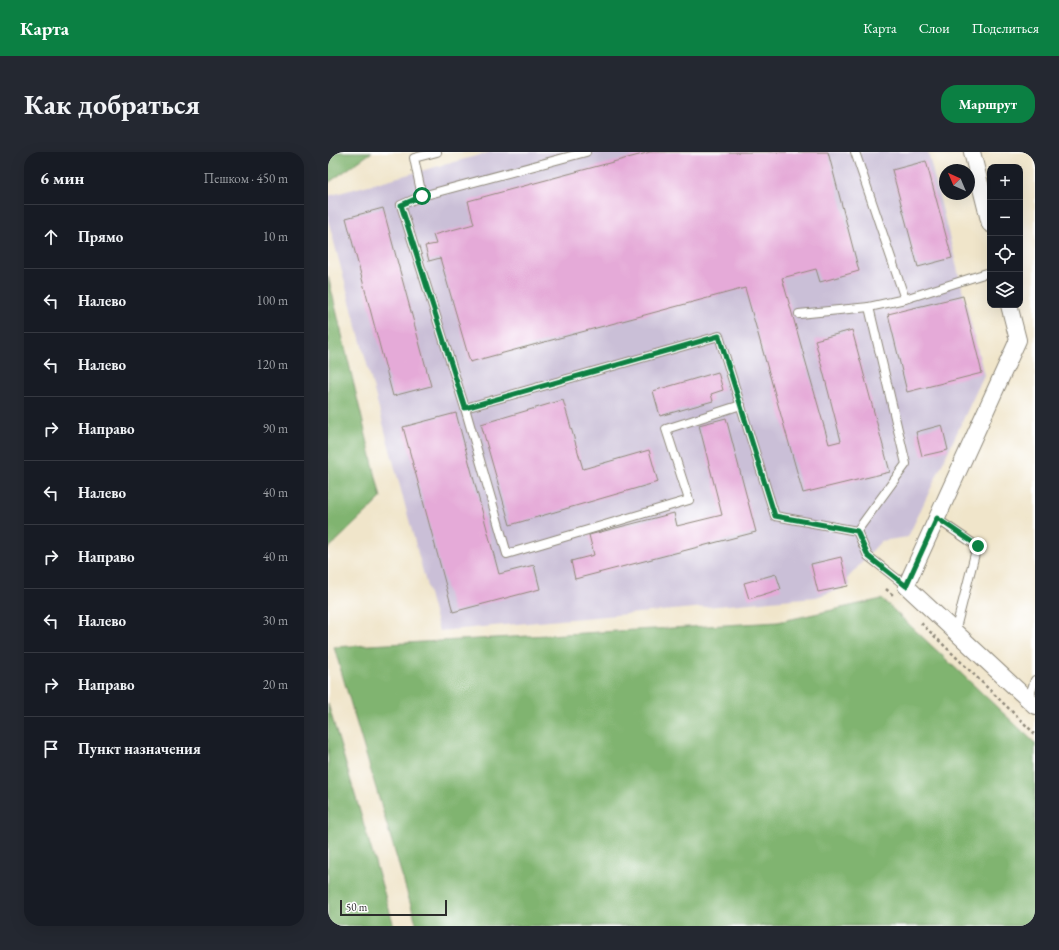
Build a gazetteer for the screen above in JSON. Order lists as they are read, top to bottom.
{
  "scale_bar": "50 m",
  "north": "top left",
  "page": {
    "header": "Карта",
    "nav": ["Карта", "Слои", "Поделиться"],
    "buttons": "Маршрут",
    "title": "Как добраться",
    "heading": ["6 мин", "Пешком · 450 m"],
    "map_buttons": ["+", "−"],
    "list": [
      ["Прямо", "10 m"],
      ["Налево", "100 m"],
      ["Налево", "120 m"],
      ["Направо", "90 m"],
      ["Налево", "40 m"],
      ["Направо", "40 m"],
      ["Налево", "30 m"],
      ["Направо", "20 m"],
      "Пункт назначения"
    ],
    "scale": "50 m"
  }
}
